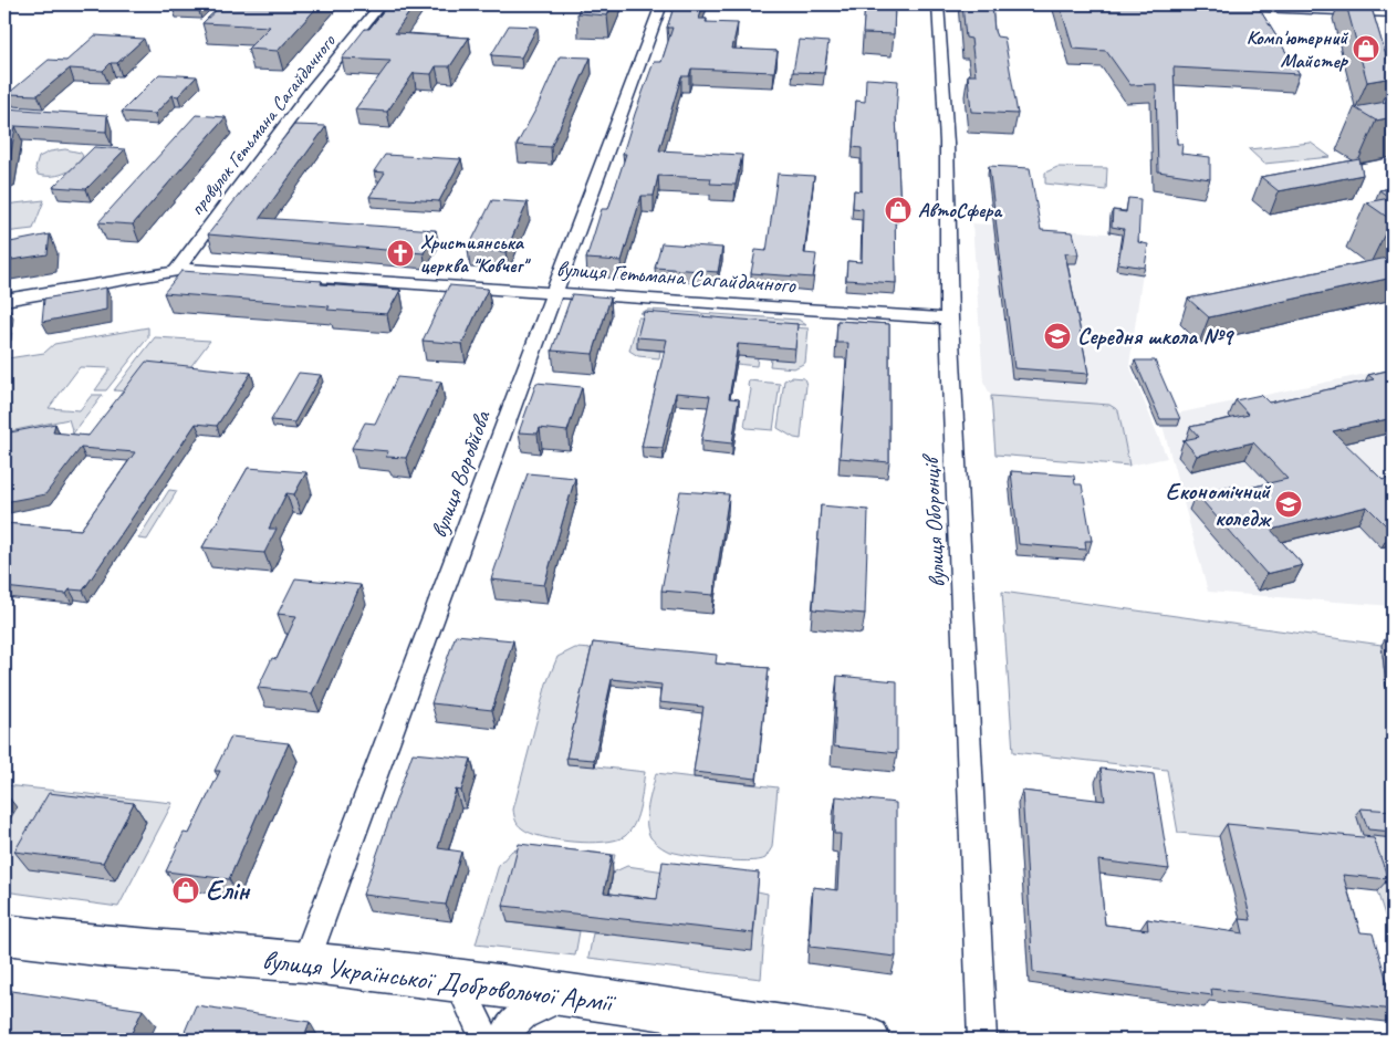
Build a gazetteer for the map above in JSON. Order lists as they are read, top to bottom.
{
  "streets": {
    "street": [
      "провулок Гетьмана Сагайдачного",
      "вулиця Гетьмана Сагайдачного",
      "вулиця Воробйова",
      "вулиця Оборонців",
      "вулиця Української Добровольчої Армії"
    ]
  },
  "crossings": [
    ["провулок Гетьмана Сагайдачного", "вулиця Гетьмана Сагайдачного"],
    ["вулиця Гетьмана Сагайдачного", "вулиця Воробйова"],
    ["вулиця Гетьмана Сагайдачного", "вулиця Оборонців"],
    ["вулиця Воробйова", "вулиця Української Добровольчої Армії"]
  ],
  "places": {
    "shop": ["Комп'ютерний Майстер", "АвтоСфера", "Елін"],
    "church": ["Християнська церква \"Ковчег\""],
    "school or university": ["Середня школа №9", "Економічний коледж"]
  }
}
